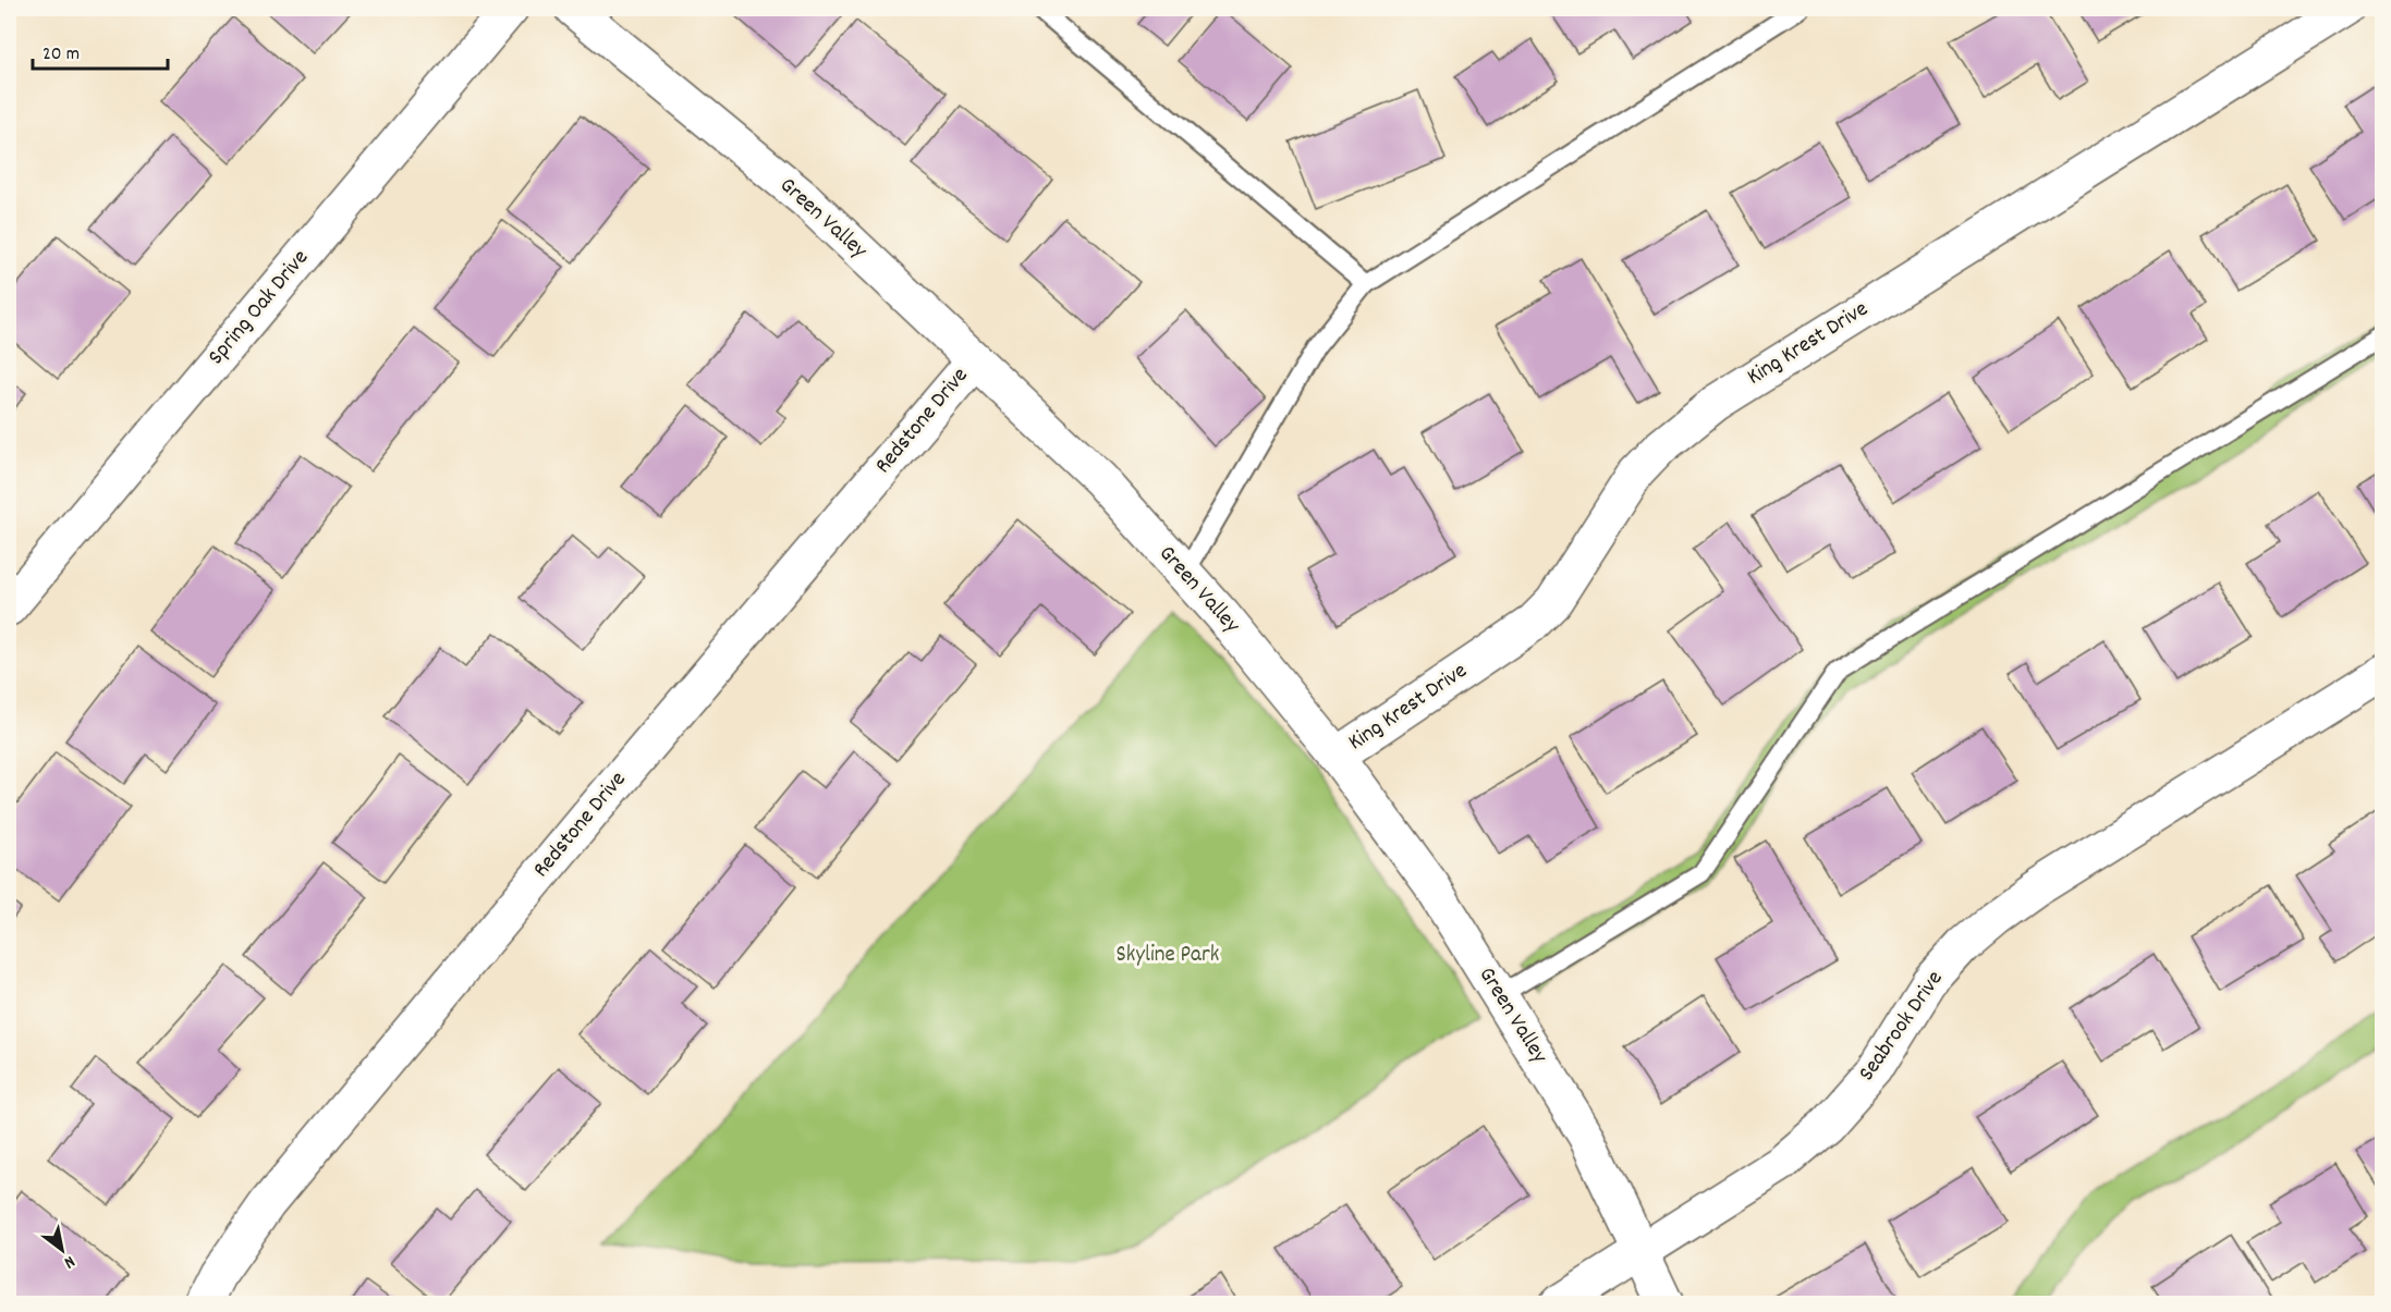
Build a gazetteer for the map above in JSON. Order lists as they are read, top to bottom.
{
  "streets": {
    "street": [
      "Green Valley",
      "Spring Oak Drive",
      "King Krest Drive",
      "Redstone Drive",
      "Seabrook Drive"
    ]
  },
  "crossings": [
    ["Green Valley", "King Krest Drive"],
    ["Green Valley", "Redstone Drive"],
    ["Green Valley", "Seabrook Drive"]
  ],
  "parks": ["Skyline Park"],
  "scale_bar": "20 m",
  "north": "bottom right"
}
